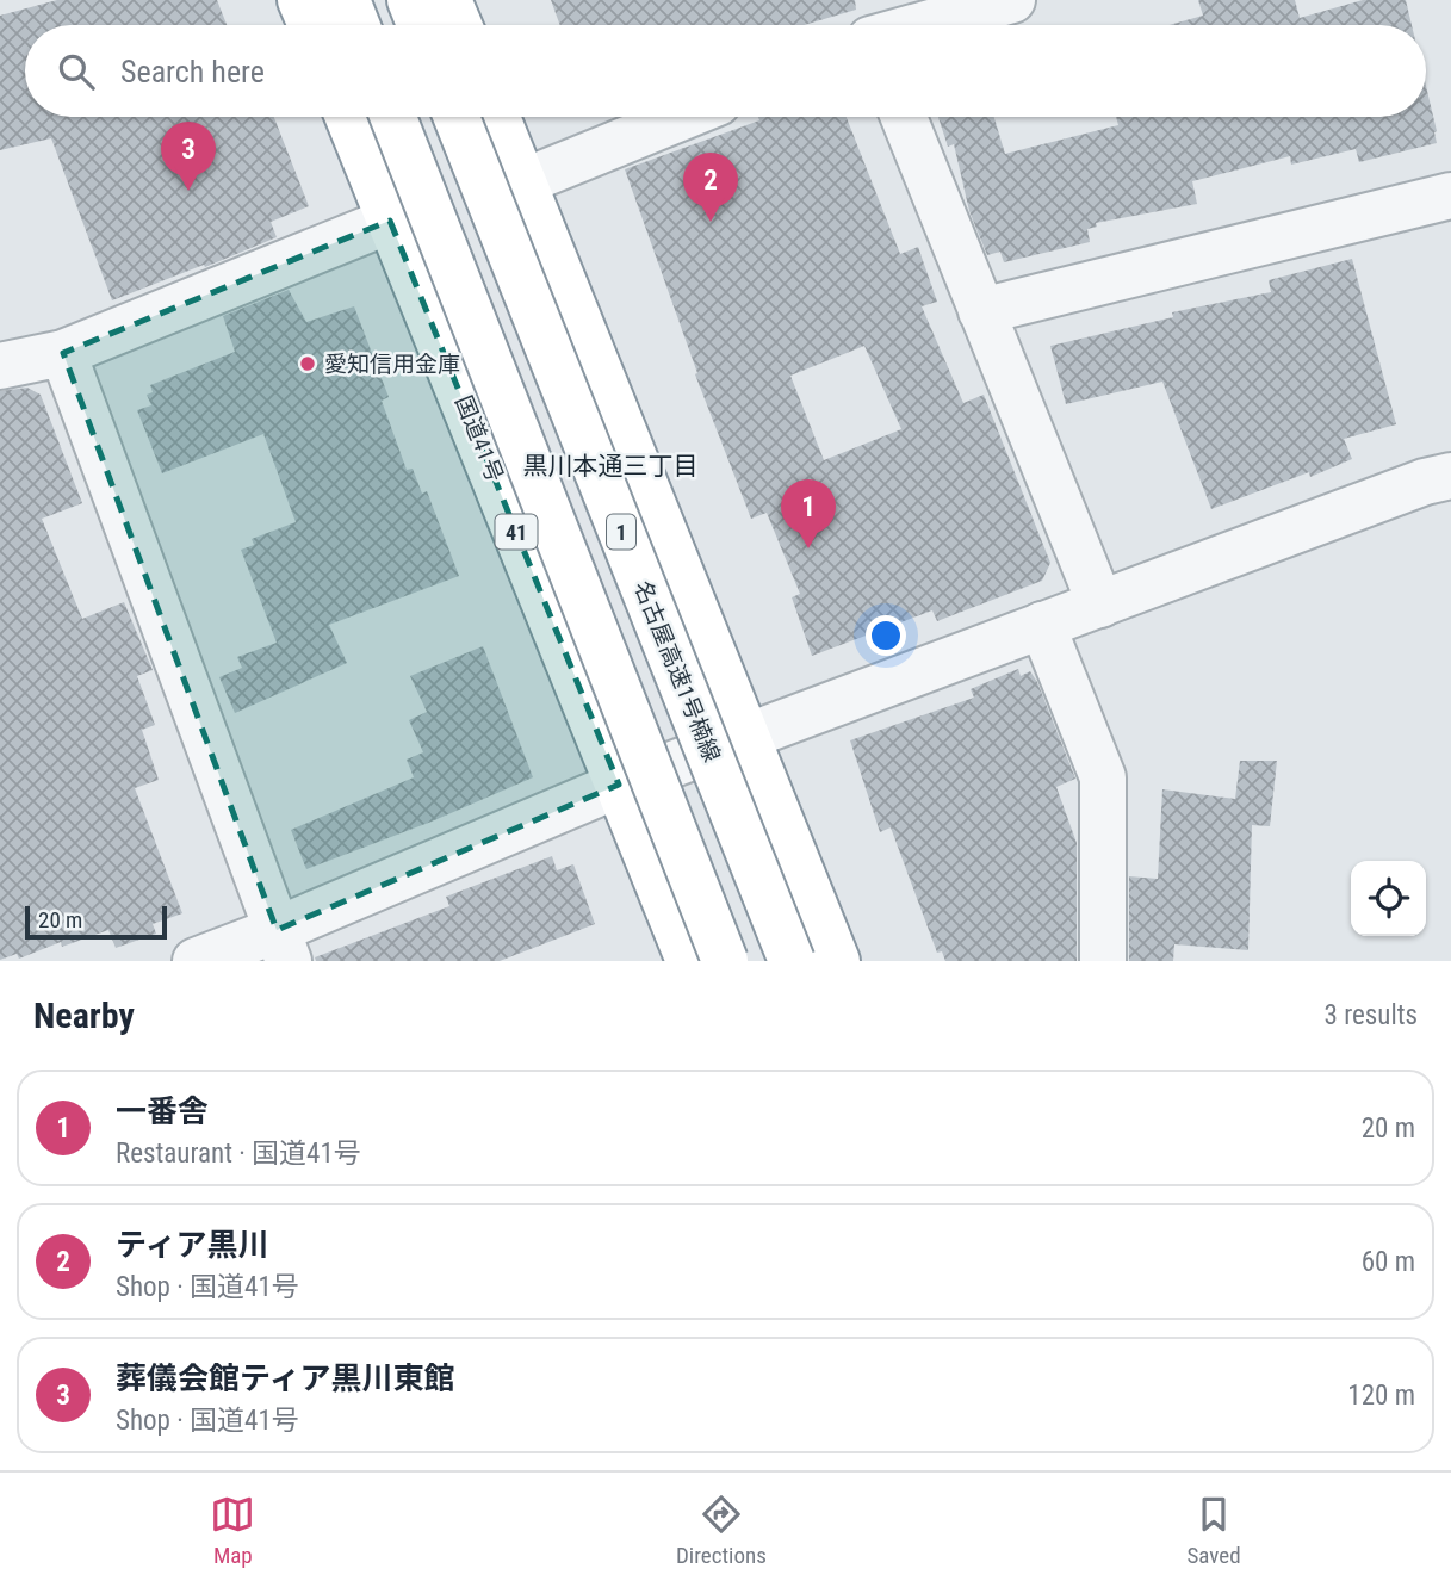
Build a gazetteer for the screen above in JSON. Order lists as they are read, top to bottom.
{
  "streets": {
    "highway": [
      "国道41号",
      "41",
      "1",
      "名古屋高速1号楠線"
    ]
  },
  "districts": ["黒川本通三丁目"],
  "places": ["愛知信用金庫"],
  "scale_bar": "20 m",
  "page": {
    "search": "Search here",
    "pins": ["3", "2", "1"],
    "scale": "20 m",
    "heading": ["Nearby", "3 results"],
    "list": [
      {
        "mark": "1",
        "name": "一番舎",
        "note": "Restaurant · 国道41号",
        "value": "20 m"
      },
      {
        "mark": "2",
        "name": "ティア黒川",
        "note": "Shop · 国道41号",
        "value": "60 m"
      },
      {
        "mark": "3",
        "name": "葬儀会館ティア黒川東館",
        "note": "Shop · 国道41号",
        "value": "120 m"
      }
    ],
    "nav": ["Map", "Directions", "Saved"]
  }
}
